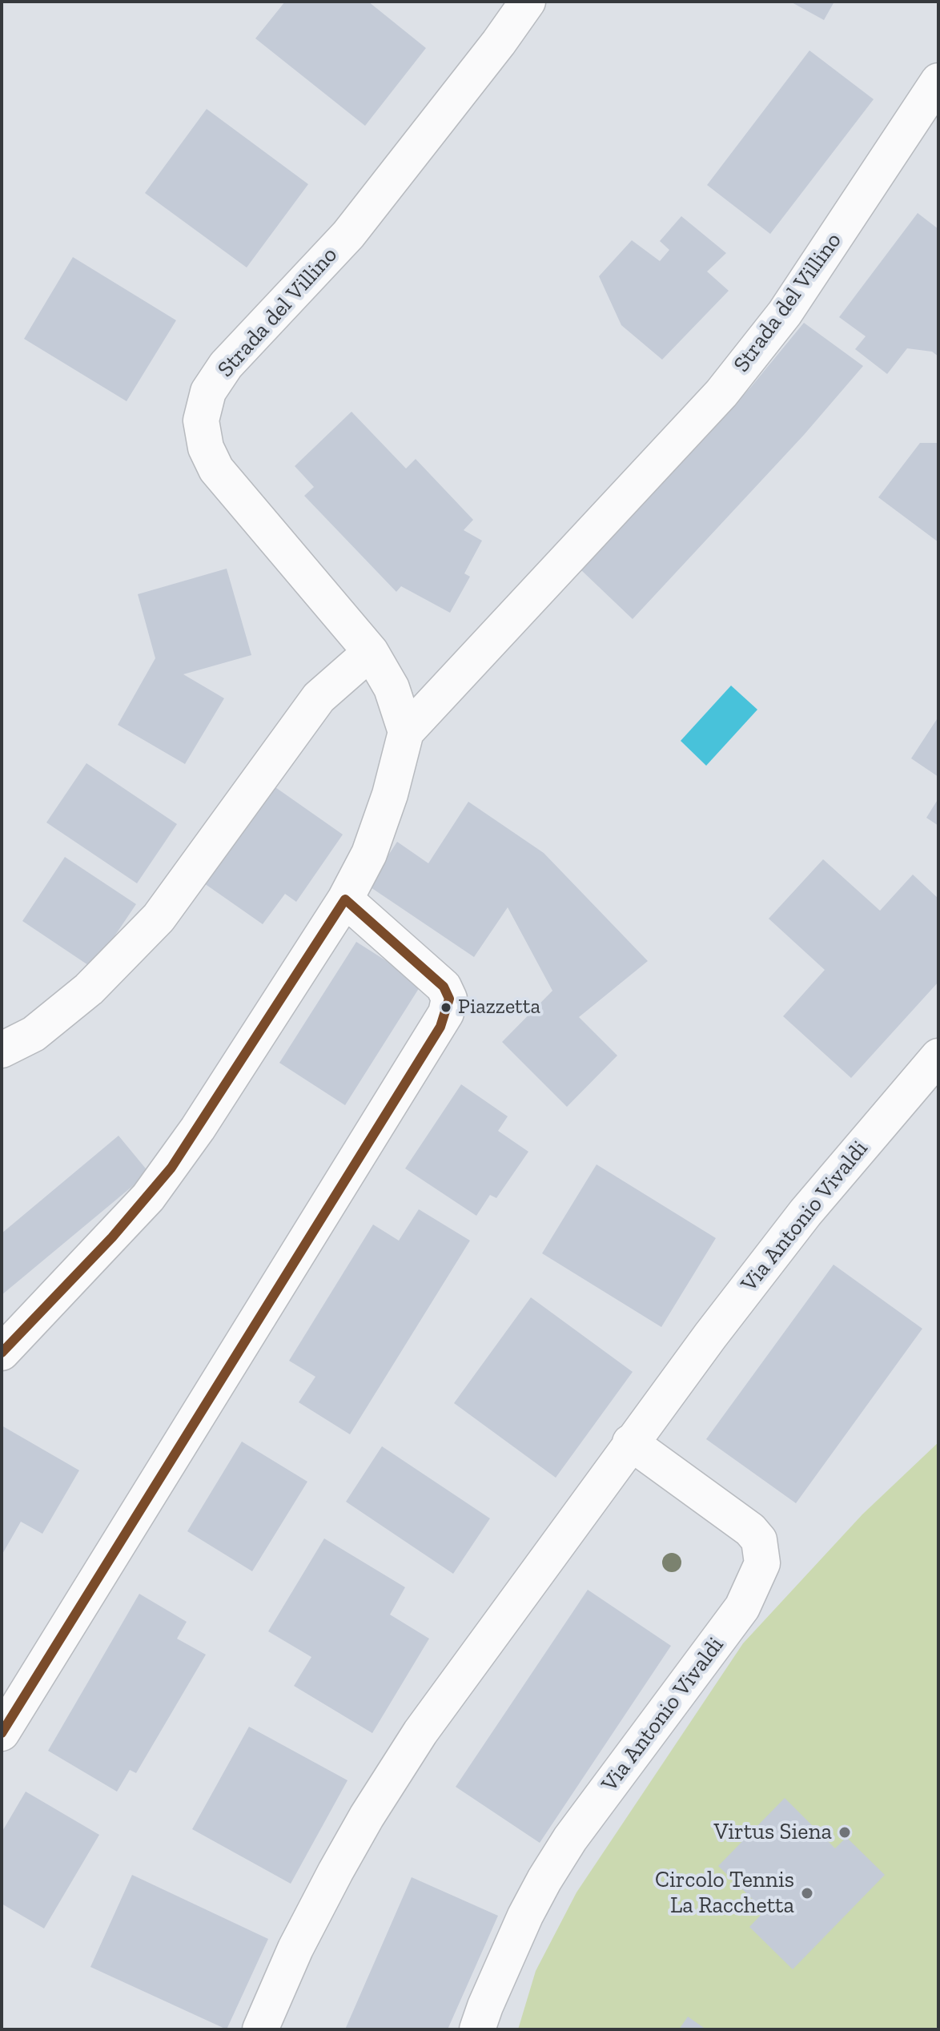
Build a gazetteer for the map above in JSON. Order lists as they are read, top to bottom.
{
  "streets": {
    "street": ["Strada del Villino", "Via Antonio Vivaldi"]
  },
  "places": ["Piazzetta", "Virtus Siena", "Circolo Tennis La Racchetta"]
}
